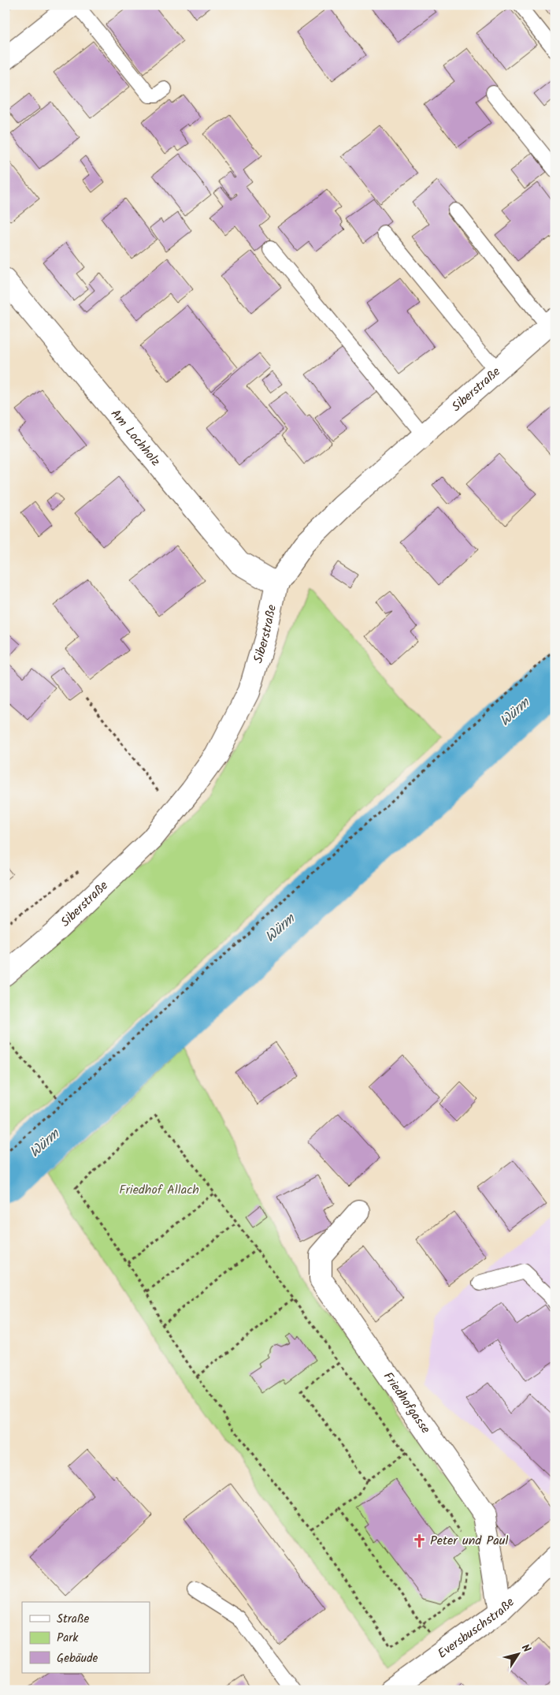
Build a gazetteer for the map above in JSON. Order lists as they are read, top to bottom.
{
  "streets": {
    "street": [
      "Siberstraße",
      "Am Lochholz",
      "Friedhofgasse",
      "Eversbuschstraße"
    ]
  },
  "crossings": [
    ["Siberstraße", "Am Lochholz"],
    ["Friedhofgasse", "Eversbuschstraße"]
  ],
  "water": ["Würm"],
  "parks": ["Friedhof Allach"],
  "places": {
    "church": ["Peter und Paul"]
  },
  "legend": ["Straße", "Park", "Gebäude"],
  "north": "top right"
}
